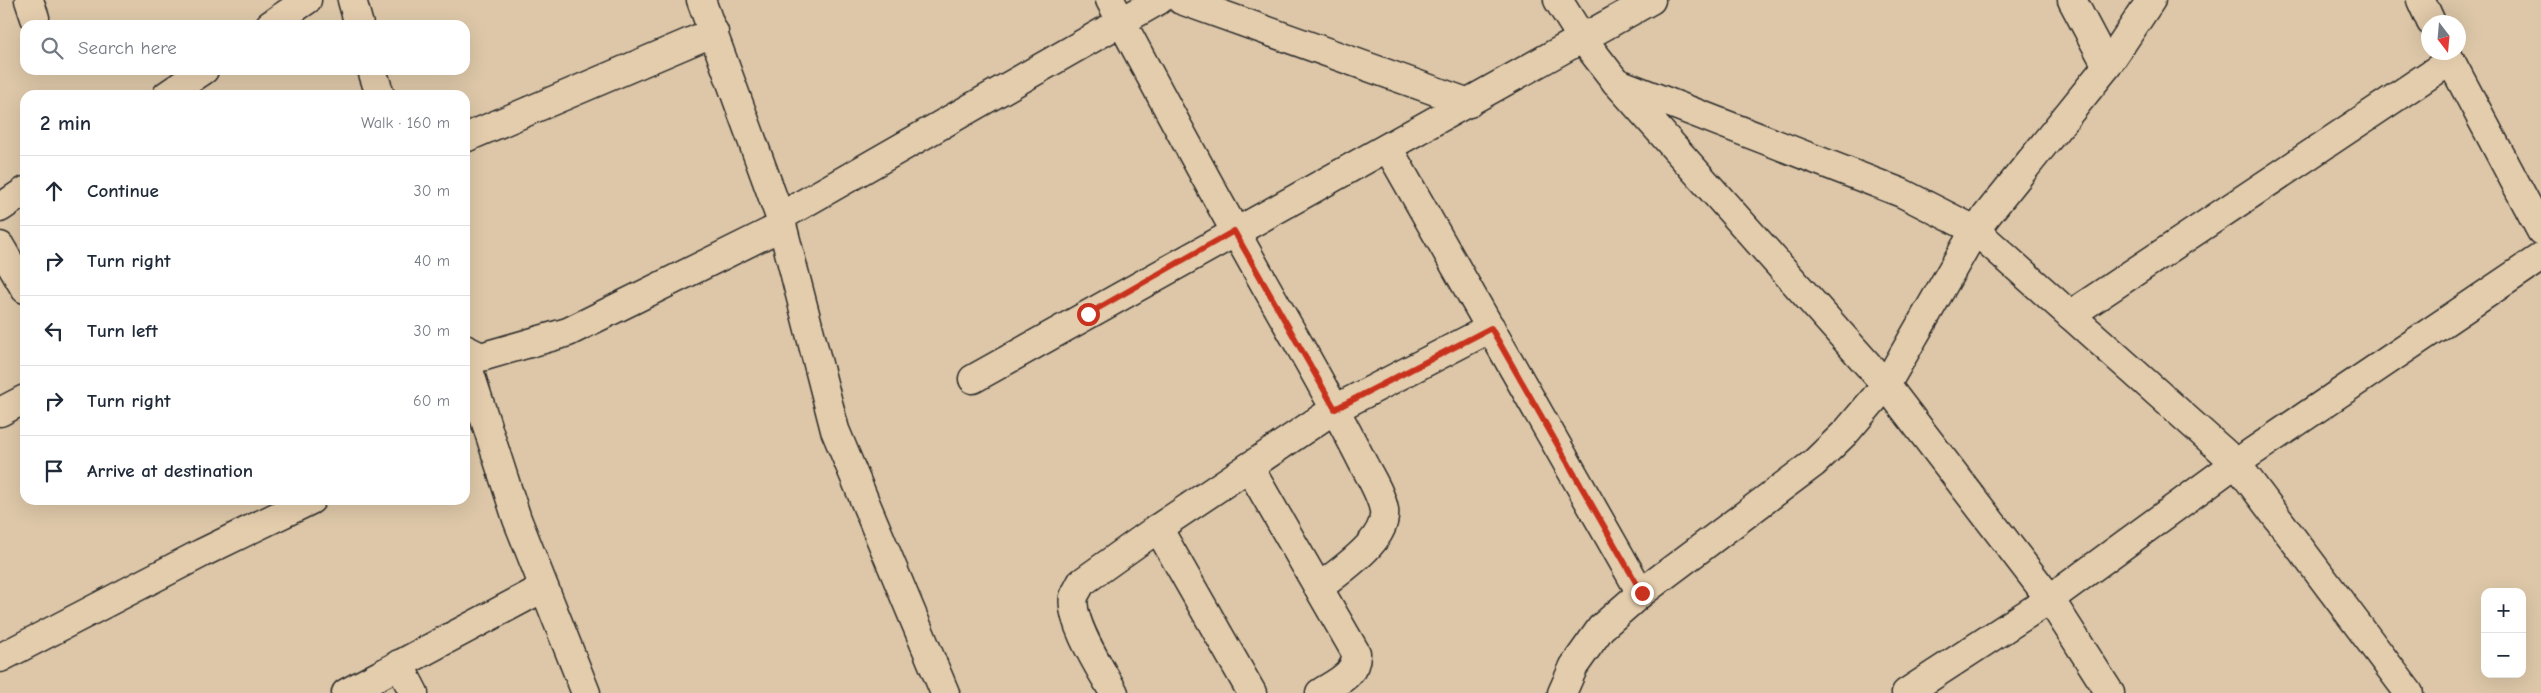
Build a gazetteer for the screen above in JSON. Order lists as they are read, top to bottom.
{
  "north": "bottom",
  "page": {
    "search": "Search here",
    "heading": ["2 min", "Walk · 160 m"],
    "list": [
      ["Continue", "30 m"],
      ["Turn right", "40 m"],
      ["Turn left", "30 m"],
      ["Turn right", "60 m"],
      "Arrive at destination"
    ],
    "map_buttons": ["+", "−"]
  }
}
